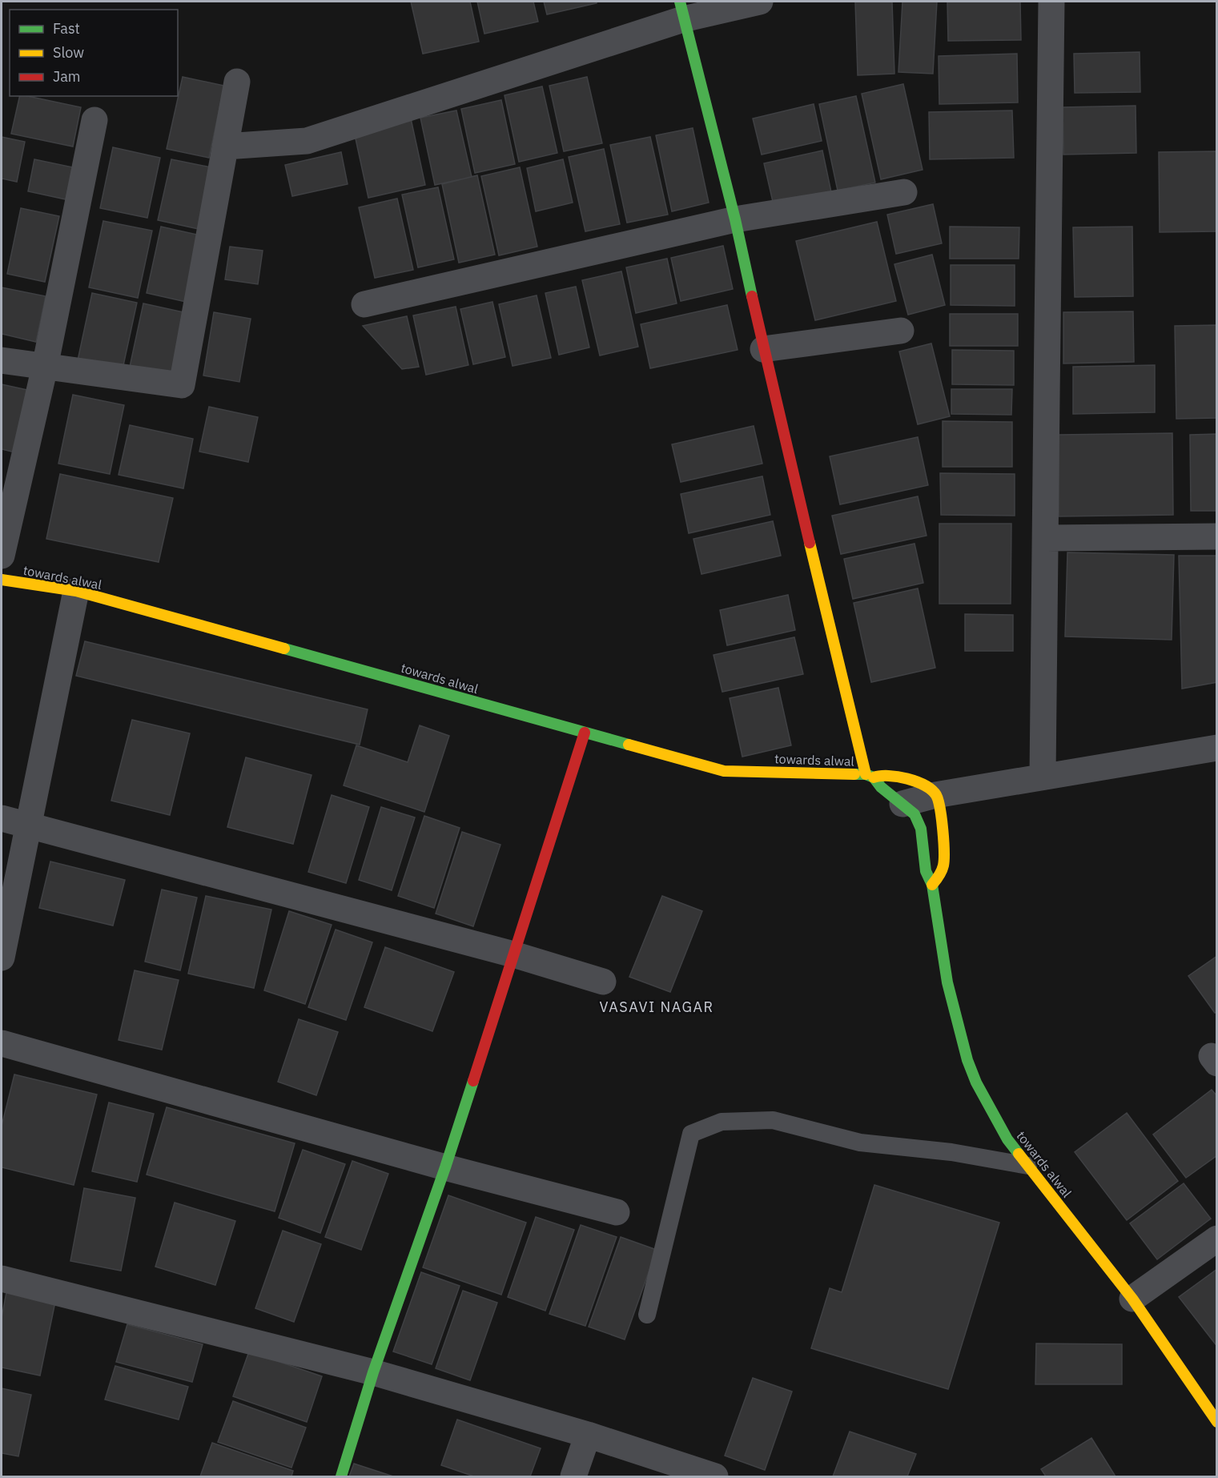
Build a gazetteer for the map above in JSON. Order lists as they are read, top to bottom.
{
  "streets": {
    "main road": ["towards alwal"]
  },
  "districts": ["VASAVI NAGAR"],
  "legend": ["Fast", "Slow", "Jam"]
}
